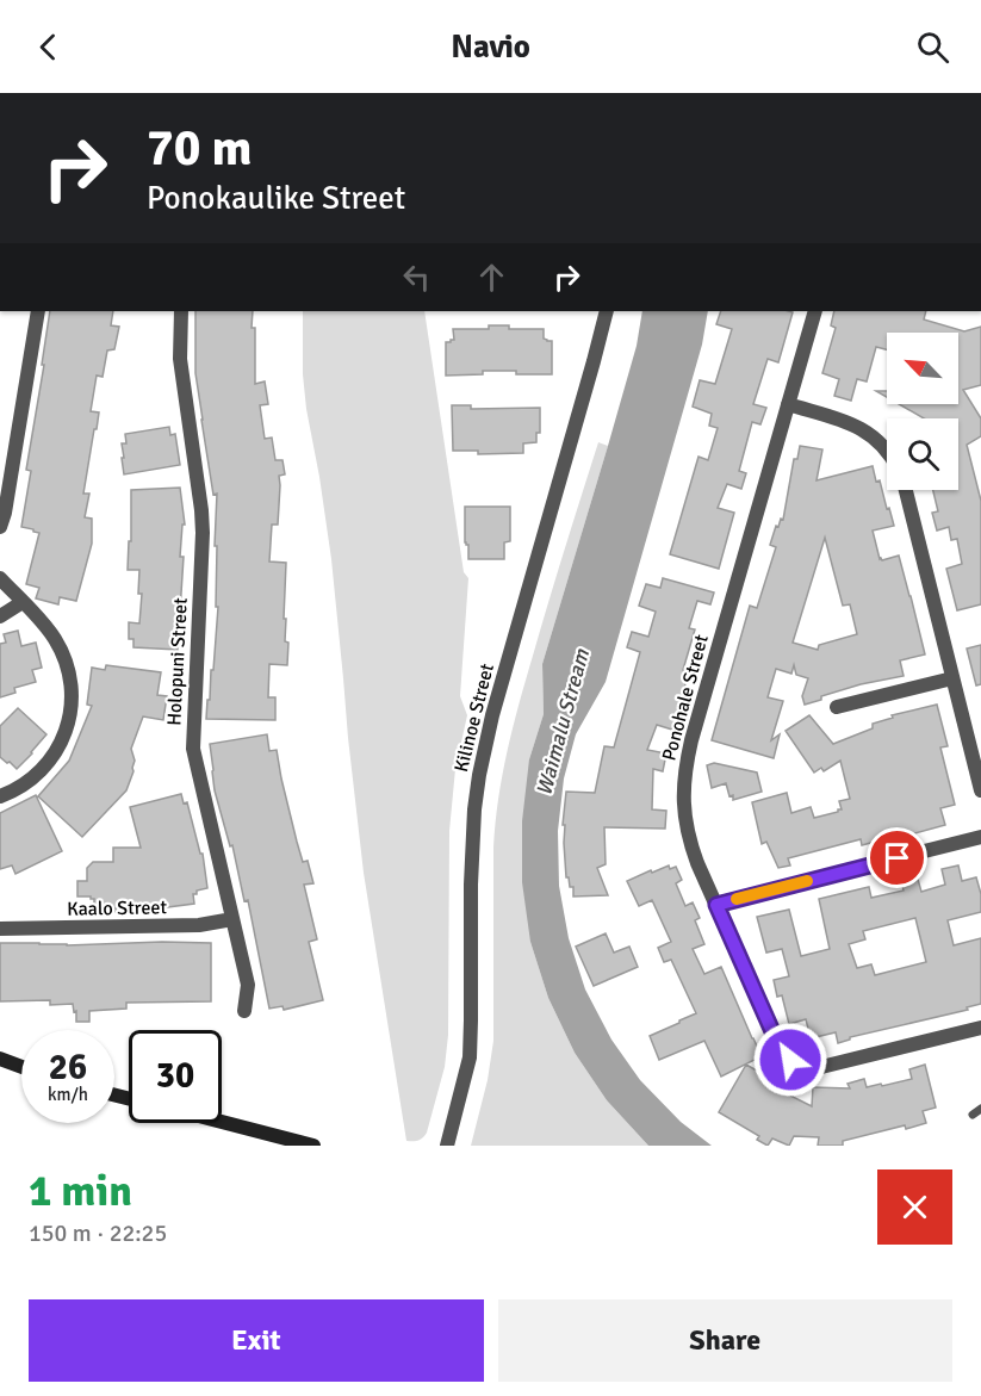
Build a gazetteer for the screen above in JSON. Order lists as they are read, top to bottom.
{
  "streets": {
    "street": [
      "Holopuni Street",
      "Ponohale Street",
      "Kilinoe Street",
      "Kaalo Street"
    ]
  },
  "crossings": [
    ["Holopuni Street", "Kaalo Street"]
  ],
  "water": ["Waimalu Stream"],
  "north": "top left",
  "page": {
    "header": "Navio",
    "turn": ["70 m", "Ponokaulike Street"],
    "speed": "26 km/h",
    "limit": "30",
    "heading": ["1 min", "150 m · 22:25"],
    "buttons": ["Exit", "Share"]
  }
}
